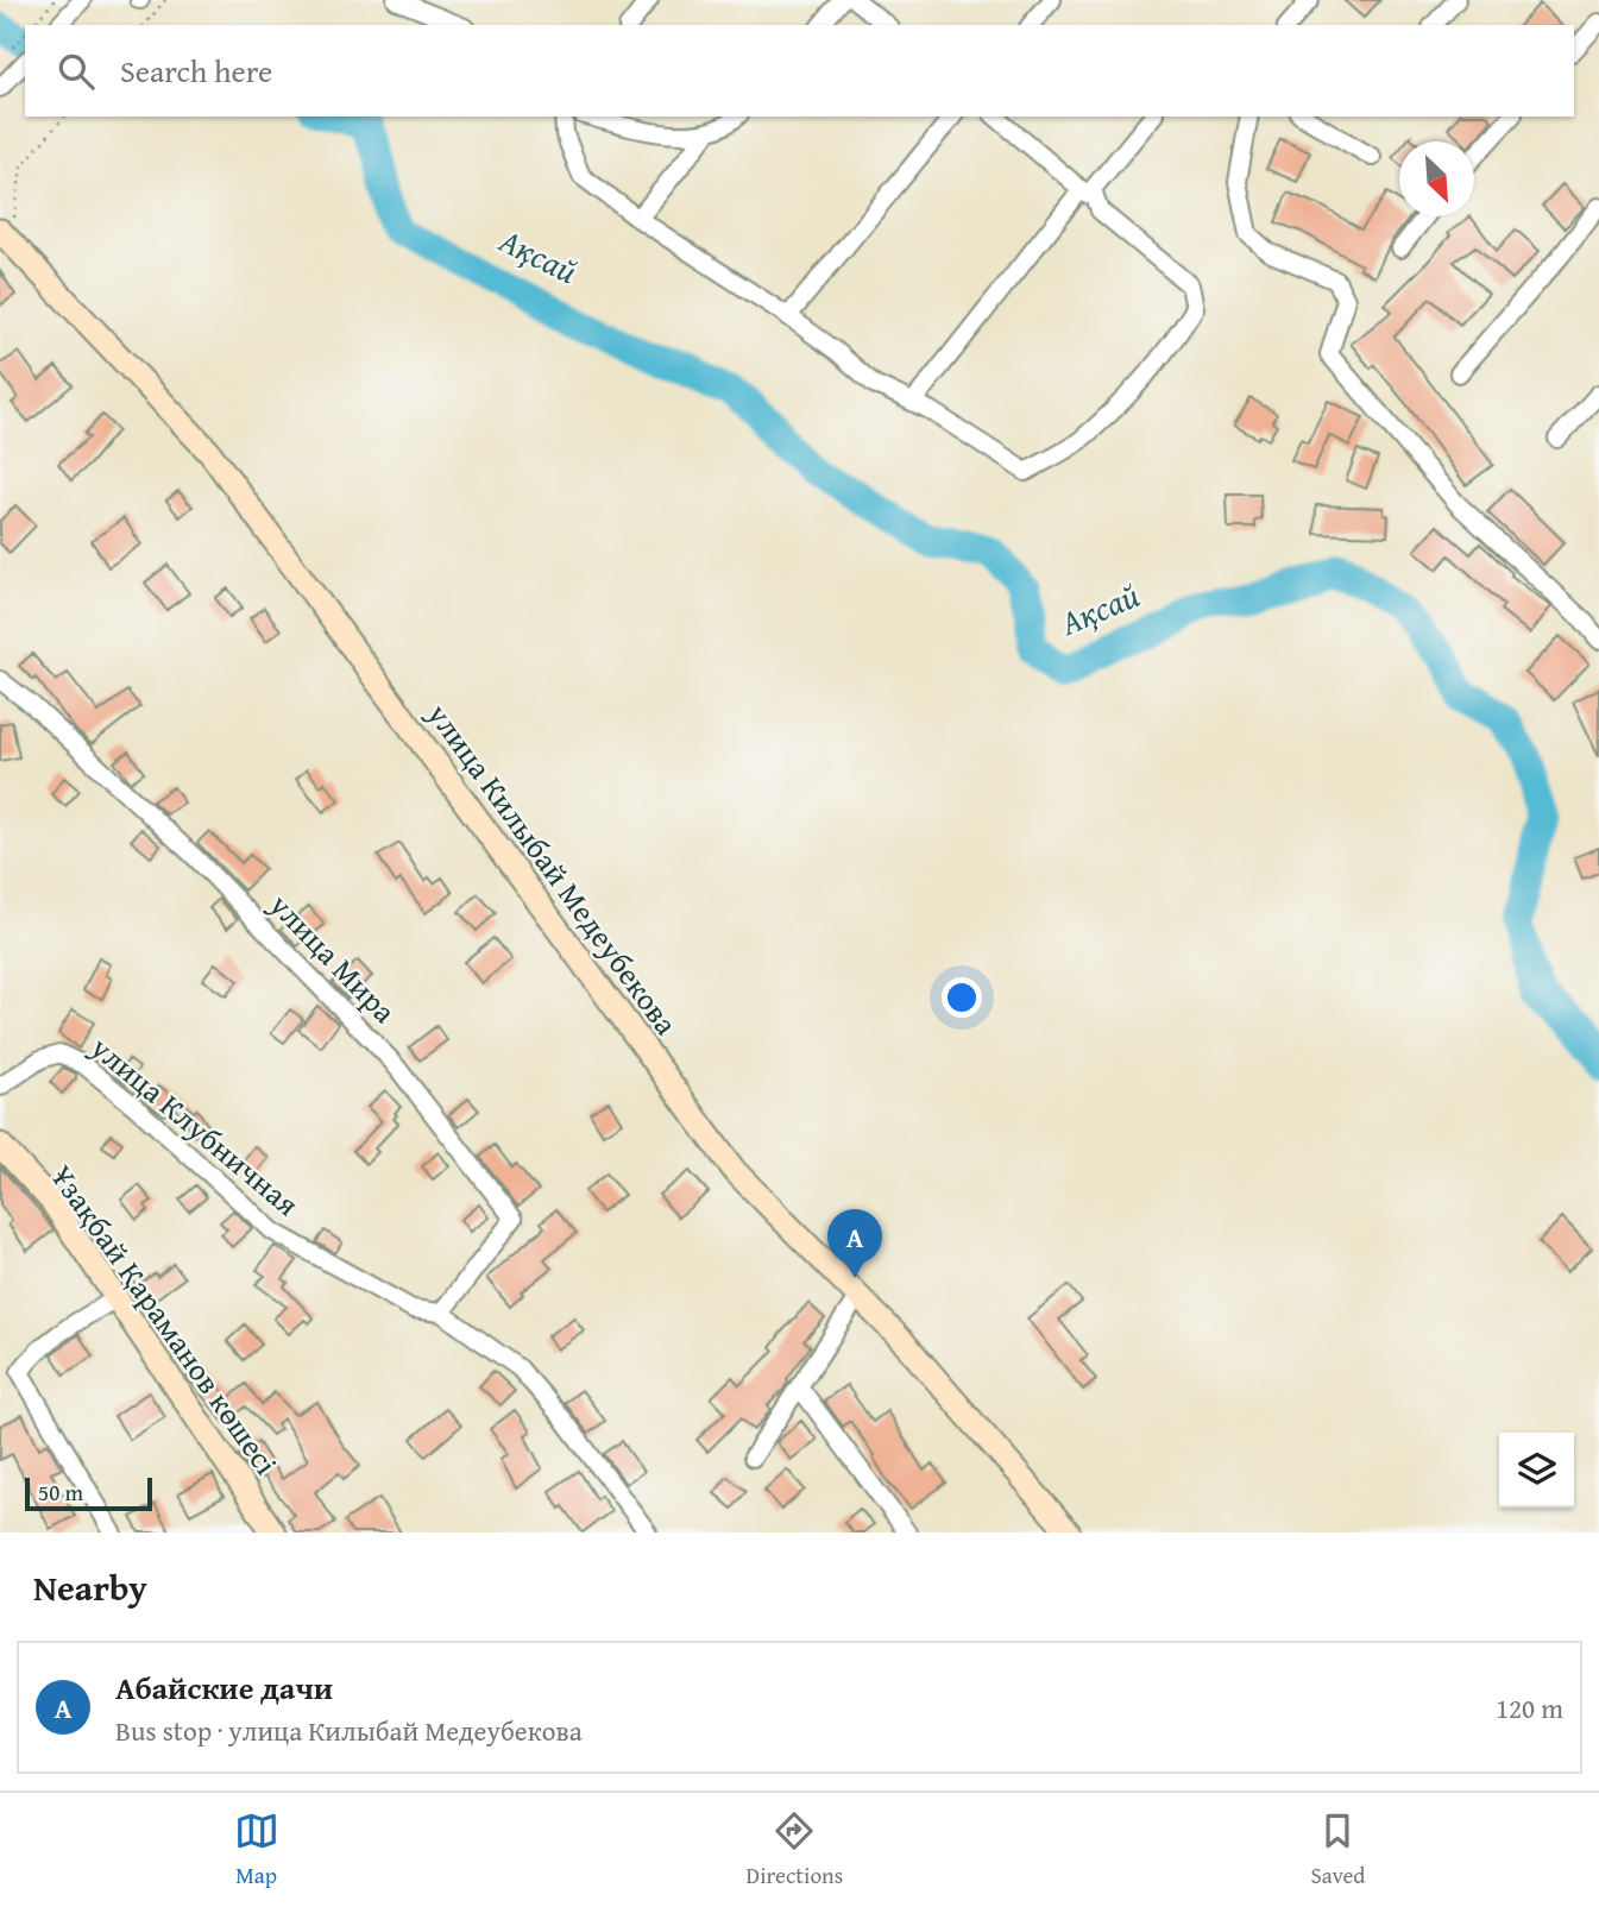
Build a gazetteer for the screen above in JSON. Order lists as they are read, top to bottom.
{
  "streets": {
    "main road": ["улица Килыбай Медеубекова", "Ұзақбай Қараманов көшесі"],
    "street": ["улица Мира", "улица Клубничная"]
  },
  "crossings": [
    ["улица Мира", "улица Клубничная"]
  ],
  "water": ["Ақсай"],
  "scale_bar": "50 m",
  "north": "bottom right",
  "page": {
    "search": "Search here",
    "pins": "A",
    "scale": "50 m",
    "heading": "Nearby",
    "list": [
      {
        "mark": "A",
        "name": "Абайские дачи",
        "note": "Bus stop · улица Килыбай Медеубекова",
        "value": "120 m"
      }
    ],
    "nav": ["Map", "Directions", "Saved"]
  }
}
